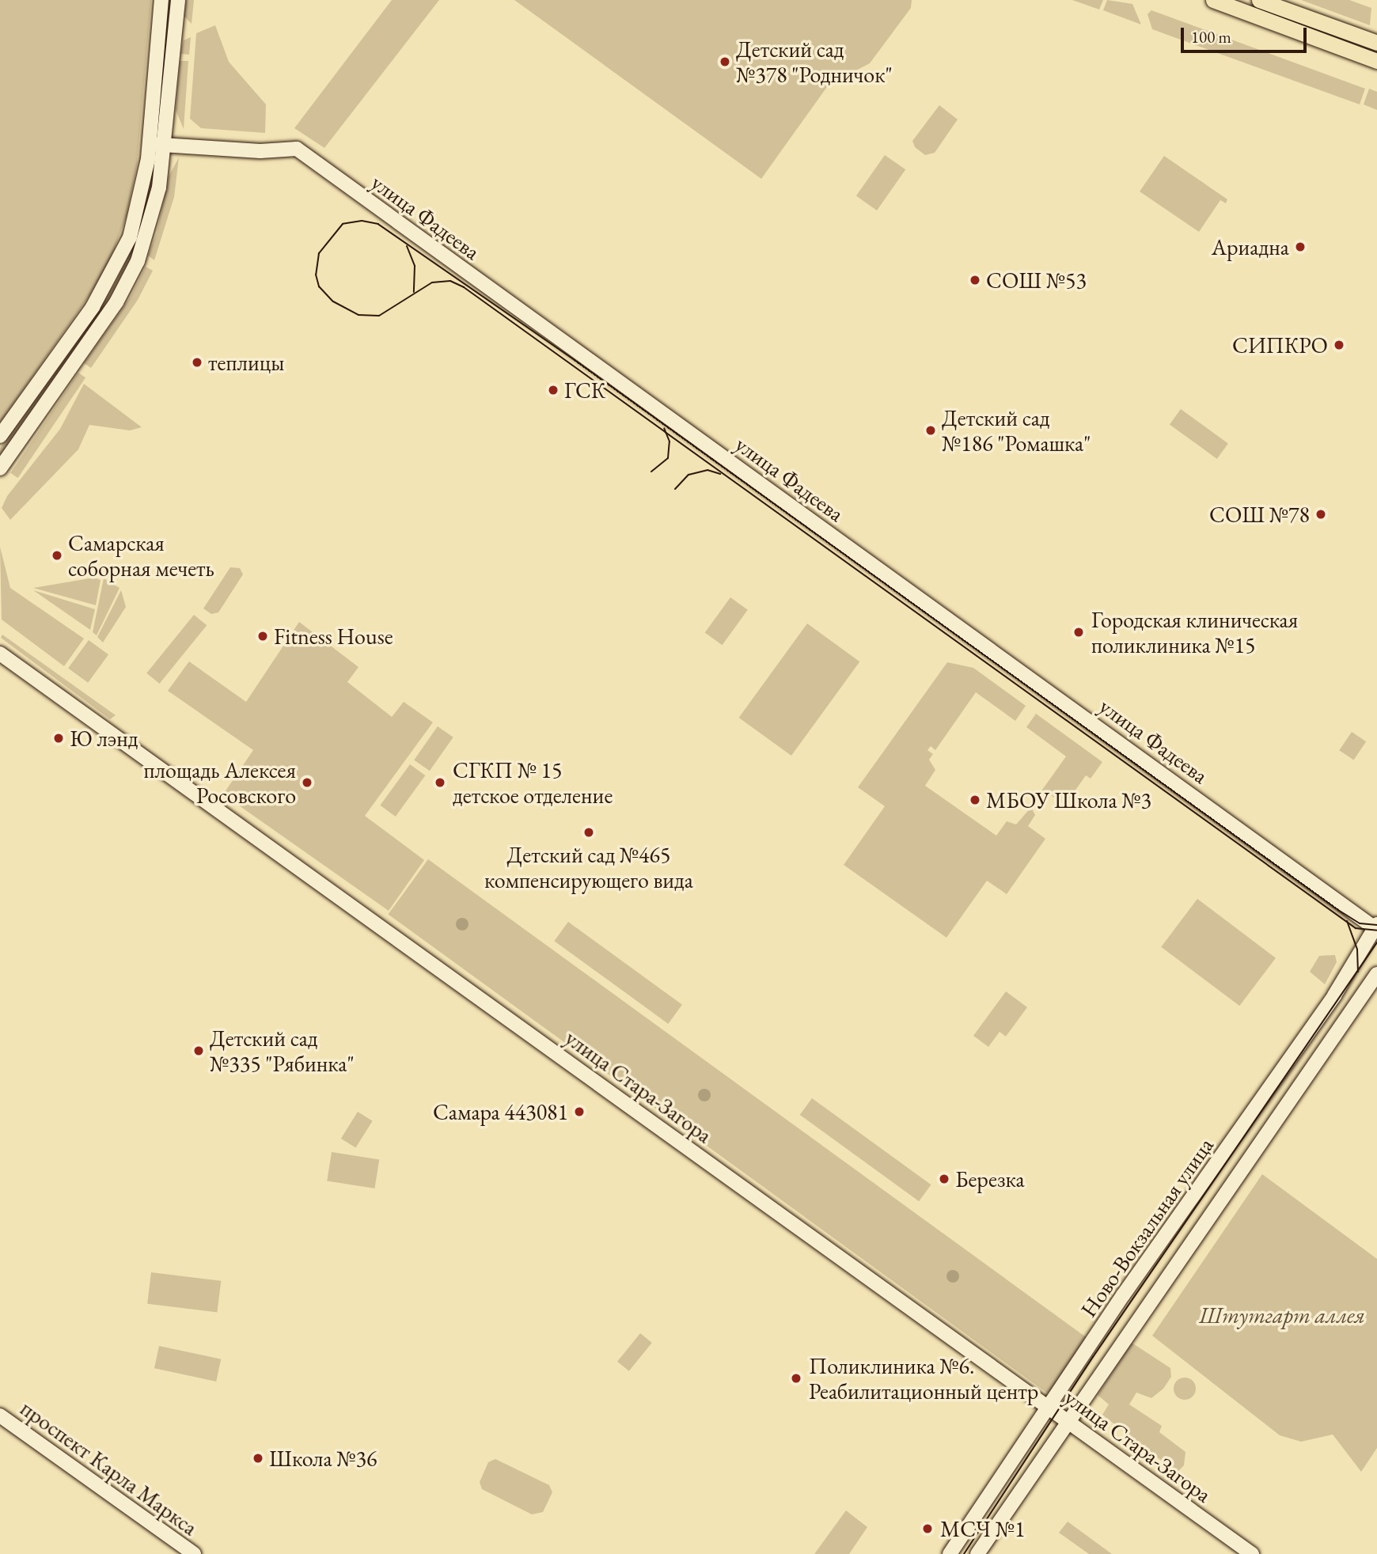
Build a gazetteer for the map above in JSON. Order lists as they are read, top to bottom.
{
  "streets": {
    "main road": [
      "улица Фадеева",
      "улица Стара-Загора",
      "Ново-Вокзальная улица",
      "проспект Карла Маркса"
    ]
  },
  "crossings": [
    ["улица Фадеева", "Ново-Вокзальная улица"],
    ["улица Стара-Загора", "Ново-Вокзальная улица"]
  ],
  "parks": ["Штутгарт аллея"],
  "places": [
    "Детский сад №378 \"Родничок\"",
    "Ариадна",
    "СОШ №53",
    "СИПКРО",
    "теплицы",
    "ГСК",
    "Детский сад №186 \"Ромашка\"",
    "СОШ №78",
    "Самарская соборная мечеть",
    "Городская клиническая поликлиника №15",
    "Fitness House",
    "Ю лэнд",
    "площадь Алексея Росовского",
    "СГКП № 15 детское отделение",
    "МБОУ Школа №3",
    "Детский сад №465 компенсирующего вида",
    "Детский сад №335 \"Рябинка\"",
    "Самара 443081",
    "Березка",
    "Поликлиника №6. Реабилитационный центр",
    "Школа №36",
    "МСЧ №1"
  ],
  "scale_bar": "100 m"
}
